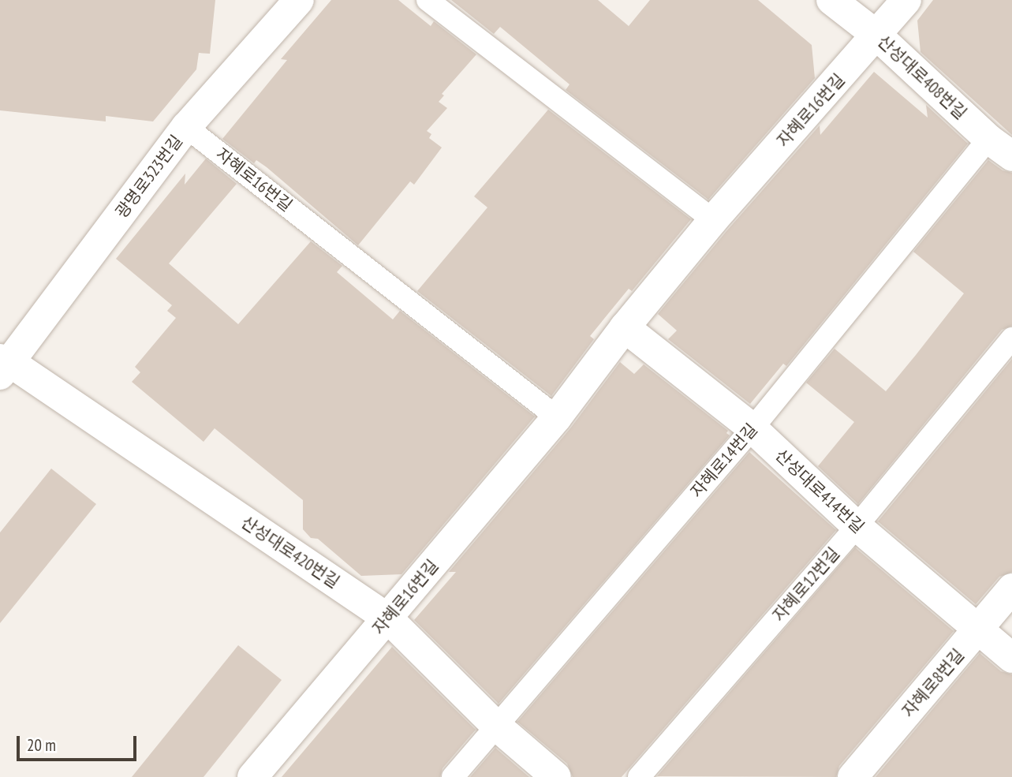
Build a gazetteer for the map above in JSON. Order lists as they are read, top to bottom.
{
  "streets": {
    "street": [
      "산성대로408번길",
      "자혜로16번길",
      "광명로323번길",
      "산성대로414번길",
      "산성대로420번길",
      "자혜로8번길"
    ],
    "lane": ["자혜로14번길", "자혜로12번길"]
  },
  "crossings": [
    ["산성대로408번길", "자혜로16번길"],
    ["산성대로408번길", "자혜로14번길"],
    ["자혜로16번길", "광명로323번길"],
    ["자혜로16번길", "산성대로414번길"],
    ["자혜로16번길", "산성대로420번길"],
    ["광명로323번길", "산성대로420번길"],
    ["자혜로14번길", "산성대로414번길"],
    ["자혜로14번길", "산성대로420번길"],
    ["산성대로414번길", "자혜로12번길"],
    ["산성대로414번길", "자혜로8번길"]
  ],
  "scale_bar": "20 m"
}
